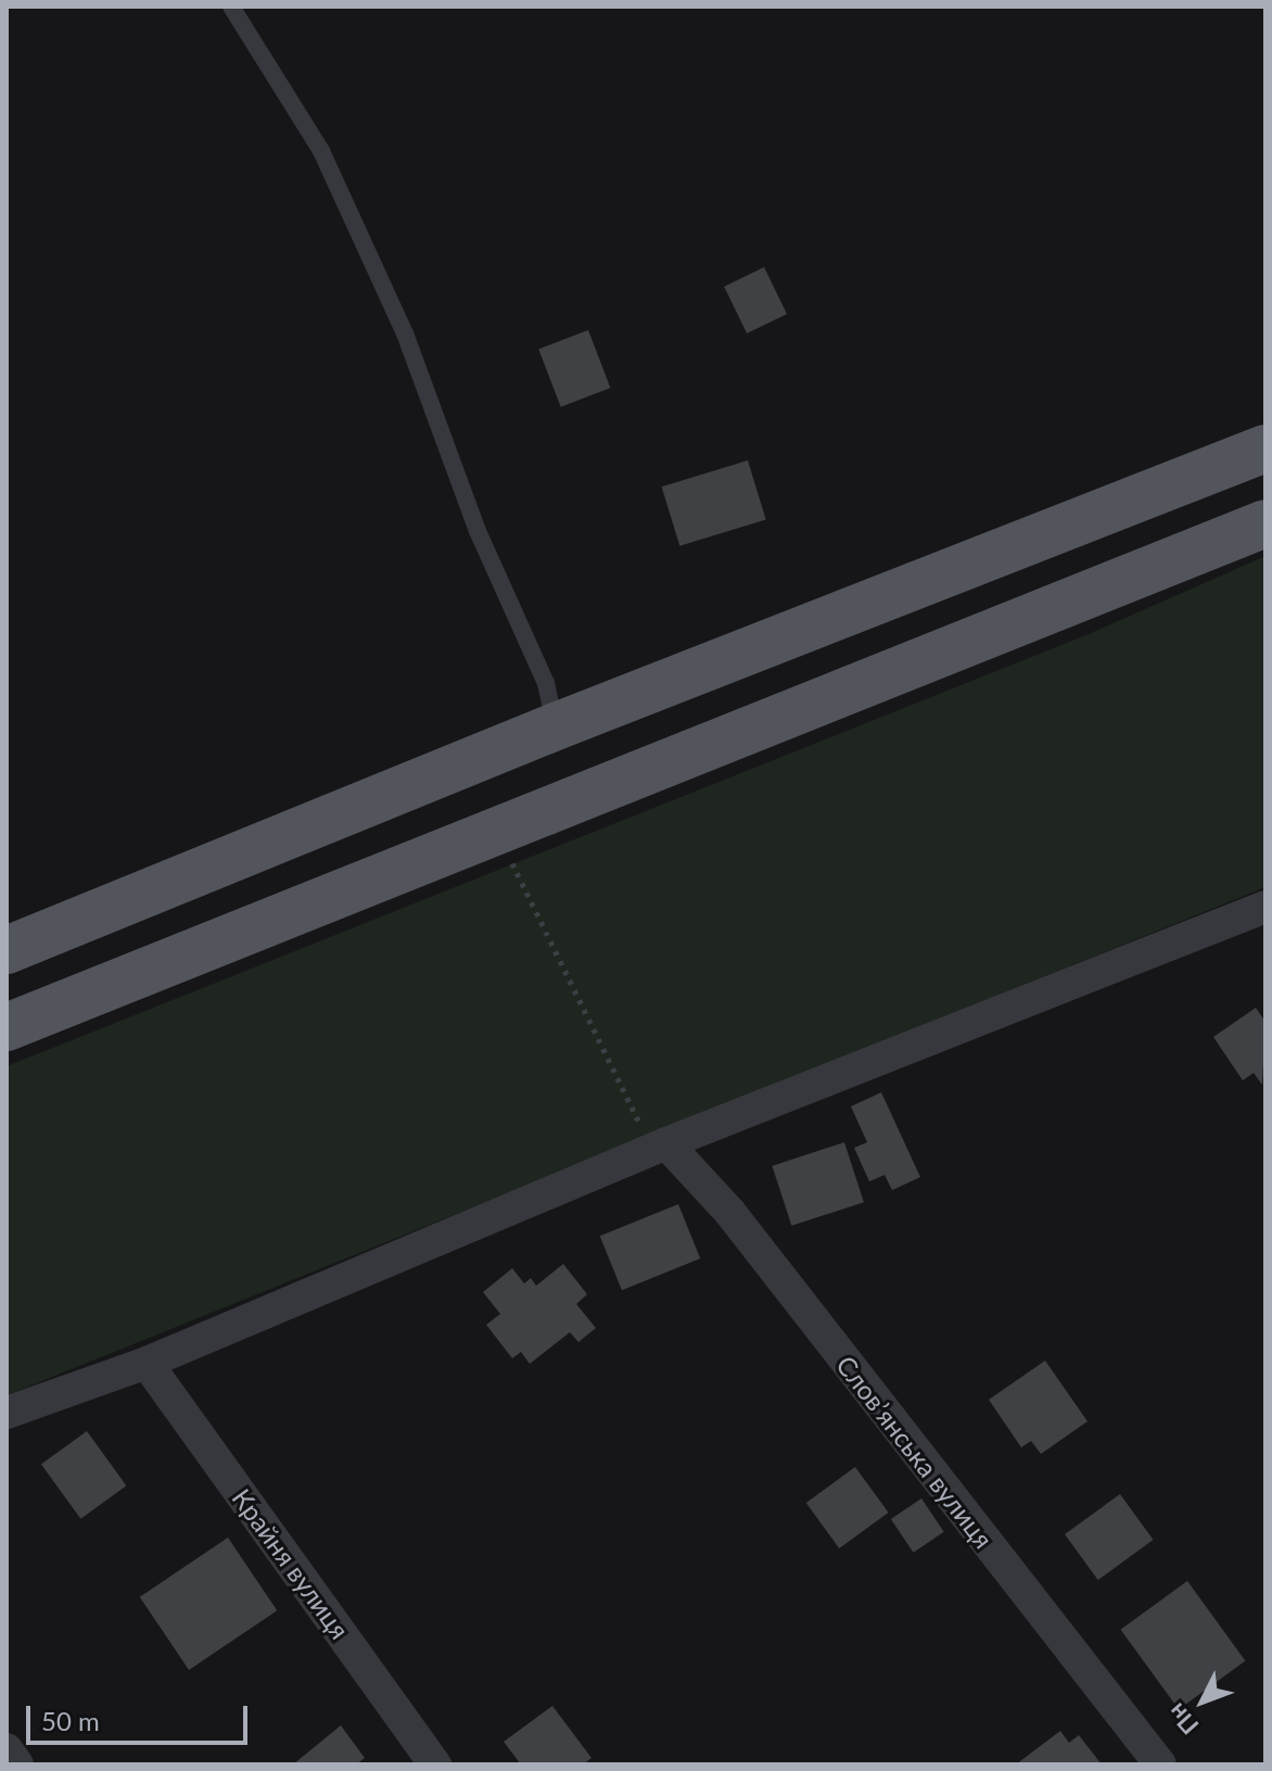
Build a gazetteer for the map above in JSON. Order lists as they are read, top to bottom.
{
  "streets": {
    "street": ["Словʼянська вулиця", "Крайня вулиця"]
  },
  "scale_bar": "50 m",
  "north": "bottom left"
}
